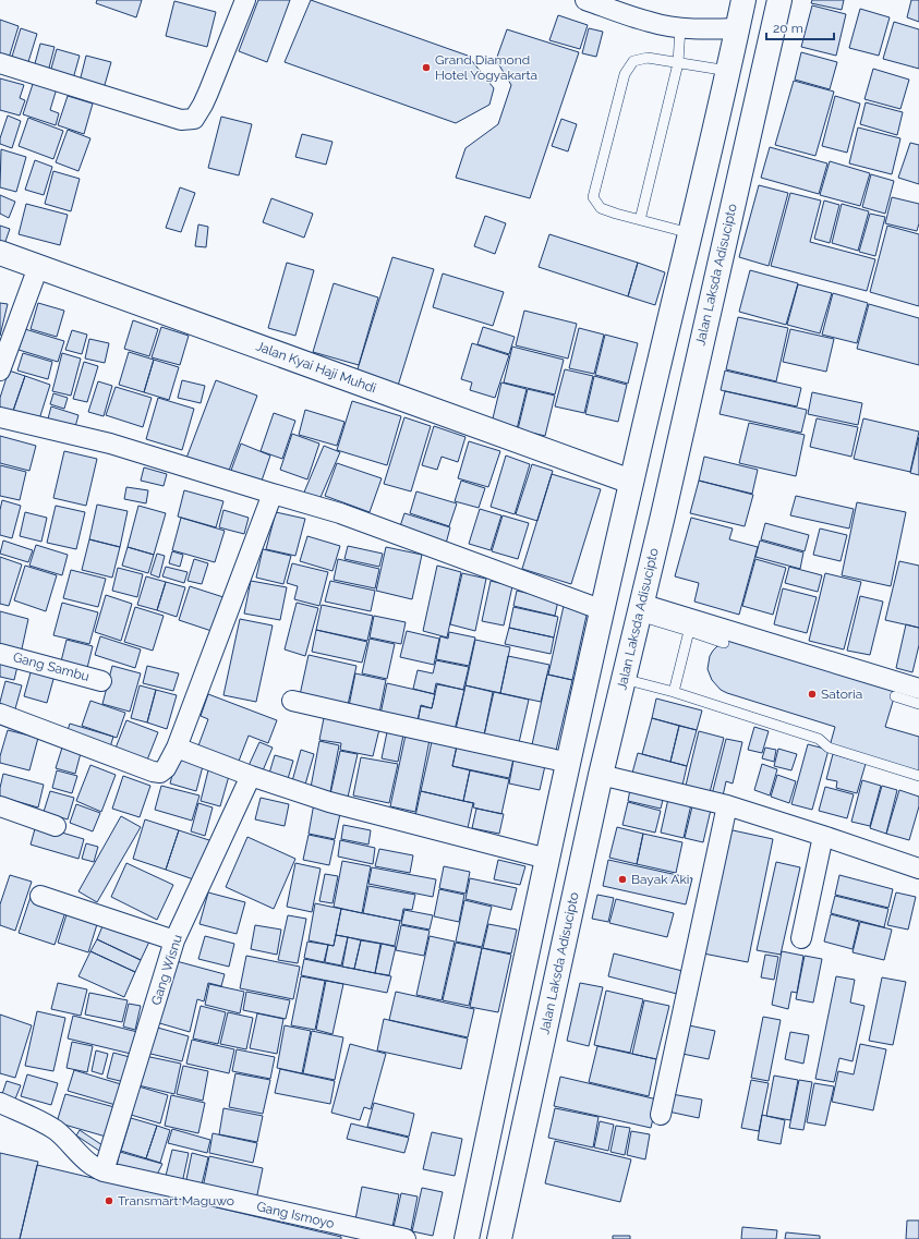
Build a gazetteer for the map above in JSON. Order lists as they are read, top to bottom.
{
  "streets": {
    "main road": ["Jalan Laksda Adisucipto", "Jalan Kyai Haji Muhdi"],
    "street": ["Gang Sambu", "Gang Wisnu", "Gang Ismoyo"]
  },
  "crossings": [
    ["Gang Wisnu", "Gang Ismoyo"]
  ],
  "places": [
    "Grand Diamond Hotel Yogyakarta",
    "Satoria",
    "Bayak Aki",
    "Transmart Maguwo"
  ],
  "scale_bar": "20 m"
}
